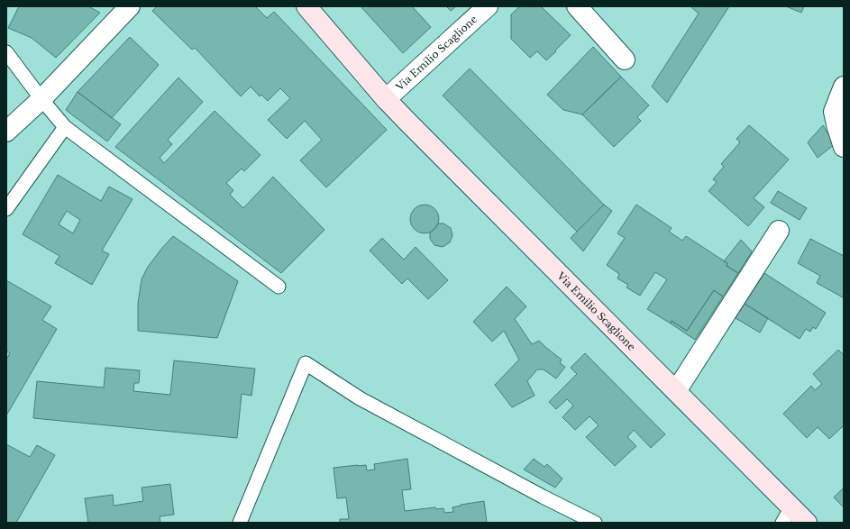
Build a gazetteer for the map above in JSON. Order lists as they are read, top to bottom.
{
  "streets": {
    "main road": ["Via Emilio Scaglione"]
  }
}
